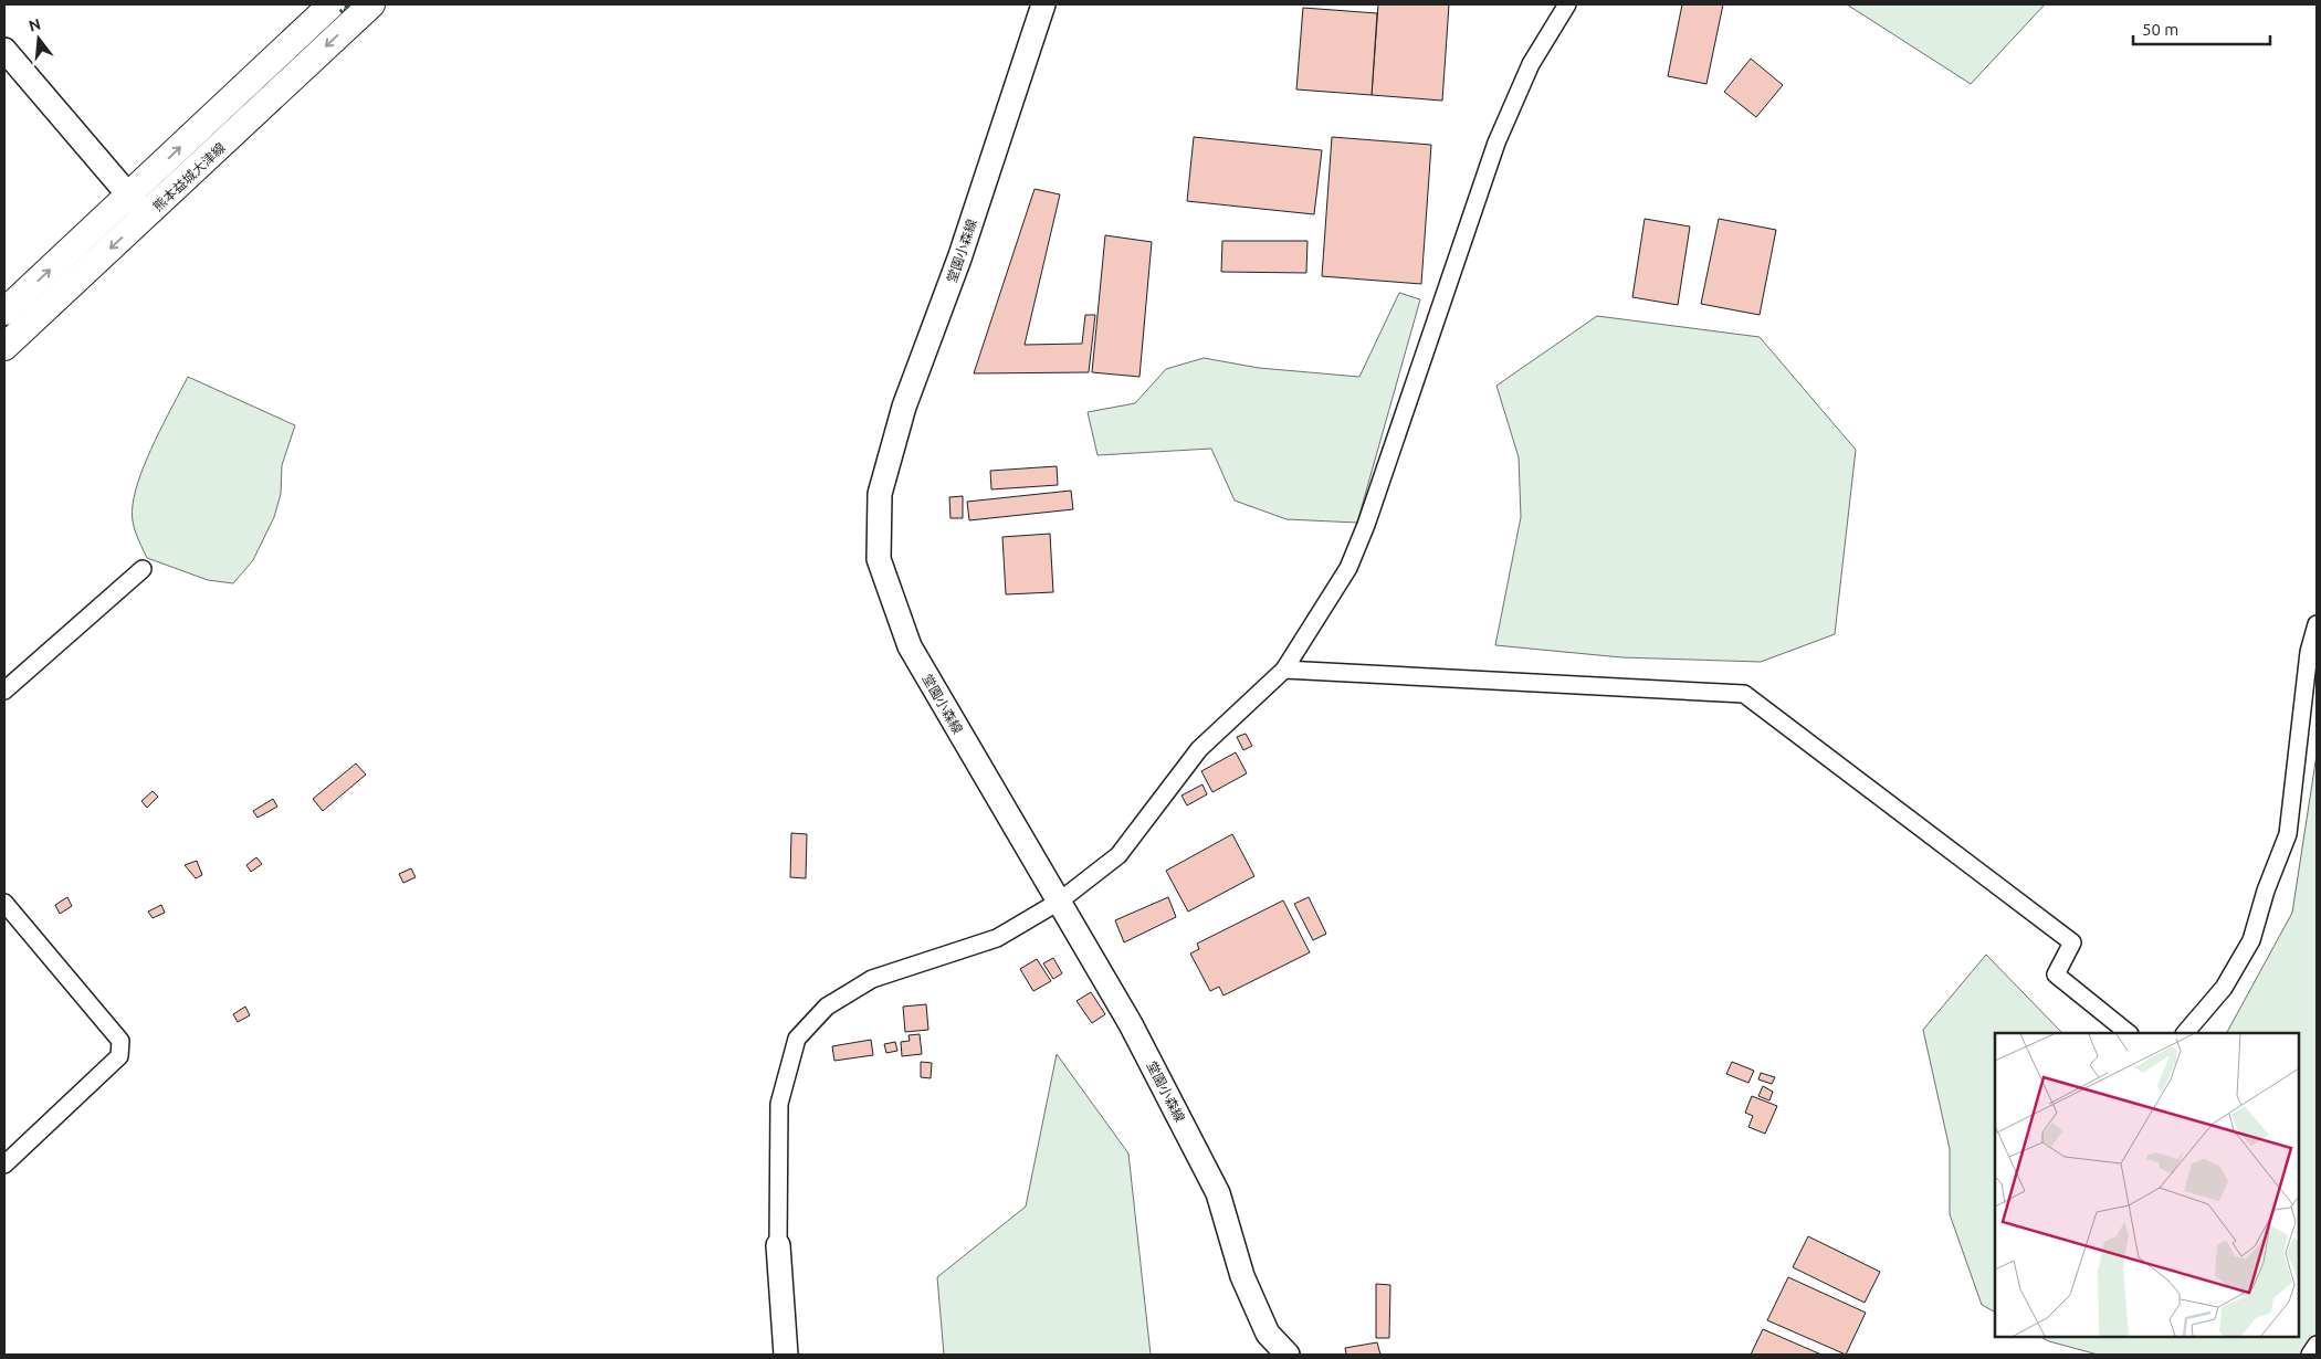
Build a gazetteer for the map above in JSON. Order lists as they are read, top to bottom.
{
  "streets": {
    "main road": ["熊本益城大津線", "堂園小森線"]
  },
  "scale_bar": "50 m",
  "north": "top"
}
